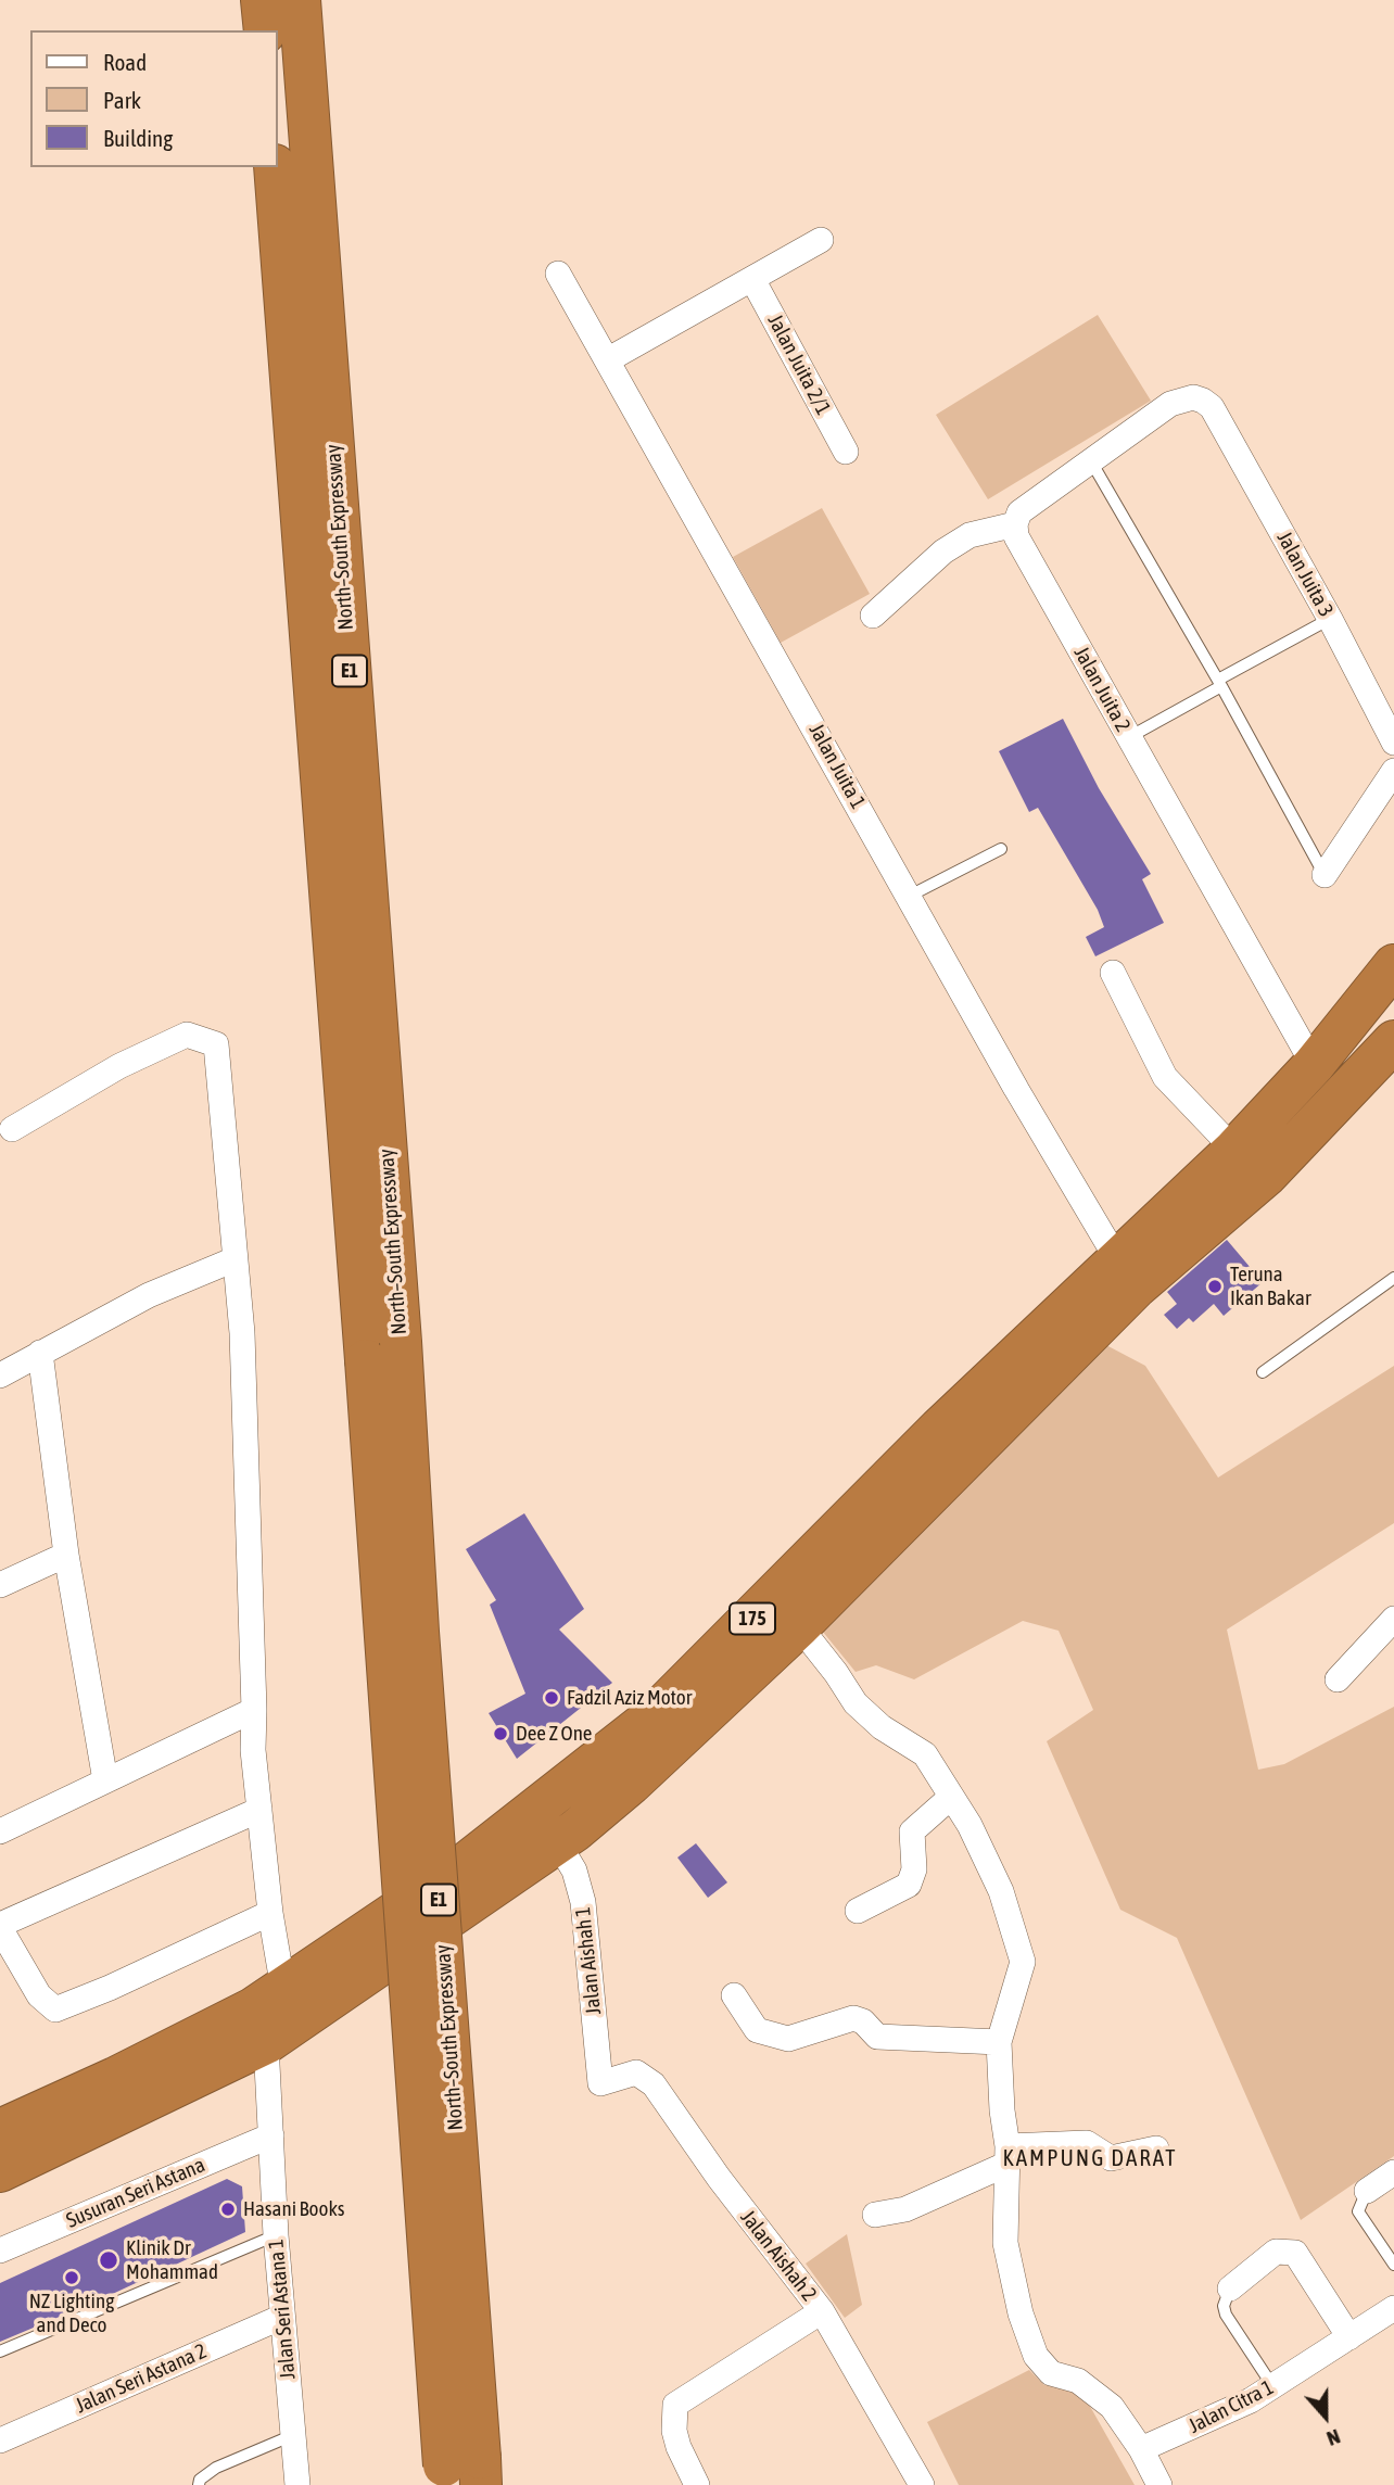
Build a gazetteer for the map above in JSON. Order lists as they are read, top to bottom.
{
  "streets": {
    "highway": ["North–South Expressway", "E1", "175"],
    "street": [
      "Jalan Juita 2/1",
      "Jalan Juita 3",
      "Jalan Juita 2",
      "Jalan Juita 1",
      "Jalan Aishah 1",
      "Susuran Seri Astana",
      "Jalan Aishah 2",
      "Jalan Seri Astana 1",
      "Jalan Seri Astana 2",
      "Jalan Citra 1"
    ]
  },
  "crossings": [
    ["Jalan Juita 2", "175"],
    ["Jalan Juita 1", "175"],
    ["175", "Jalan Aishah 1"],
    ["175", "Jalan Seri Astana 1"],
    ["Jalan Aishah 1", "Jalan Aishah 2"],
    ["Susuran Seri Astana", "Jalan Seri Astana 1"],
    ["Jalan Seri Astana 1", "Jalan Seri Astana 2"]
  ],
  "districts": ["KAMPUNG DARAT"],
  "places": [
    "Teruna Ikan Bakar",
    "Fadzil Aziz Motor",
    "Dee Z One",
    "Hasani Books",
    "Klinik Dr Mohammad",
    "NZ Lighting and Deco"
  ],
  "legend": ["Road", "Park", "Building"],
  "north": "bottom"
}
